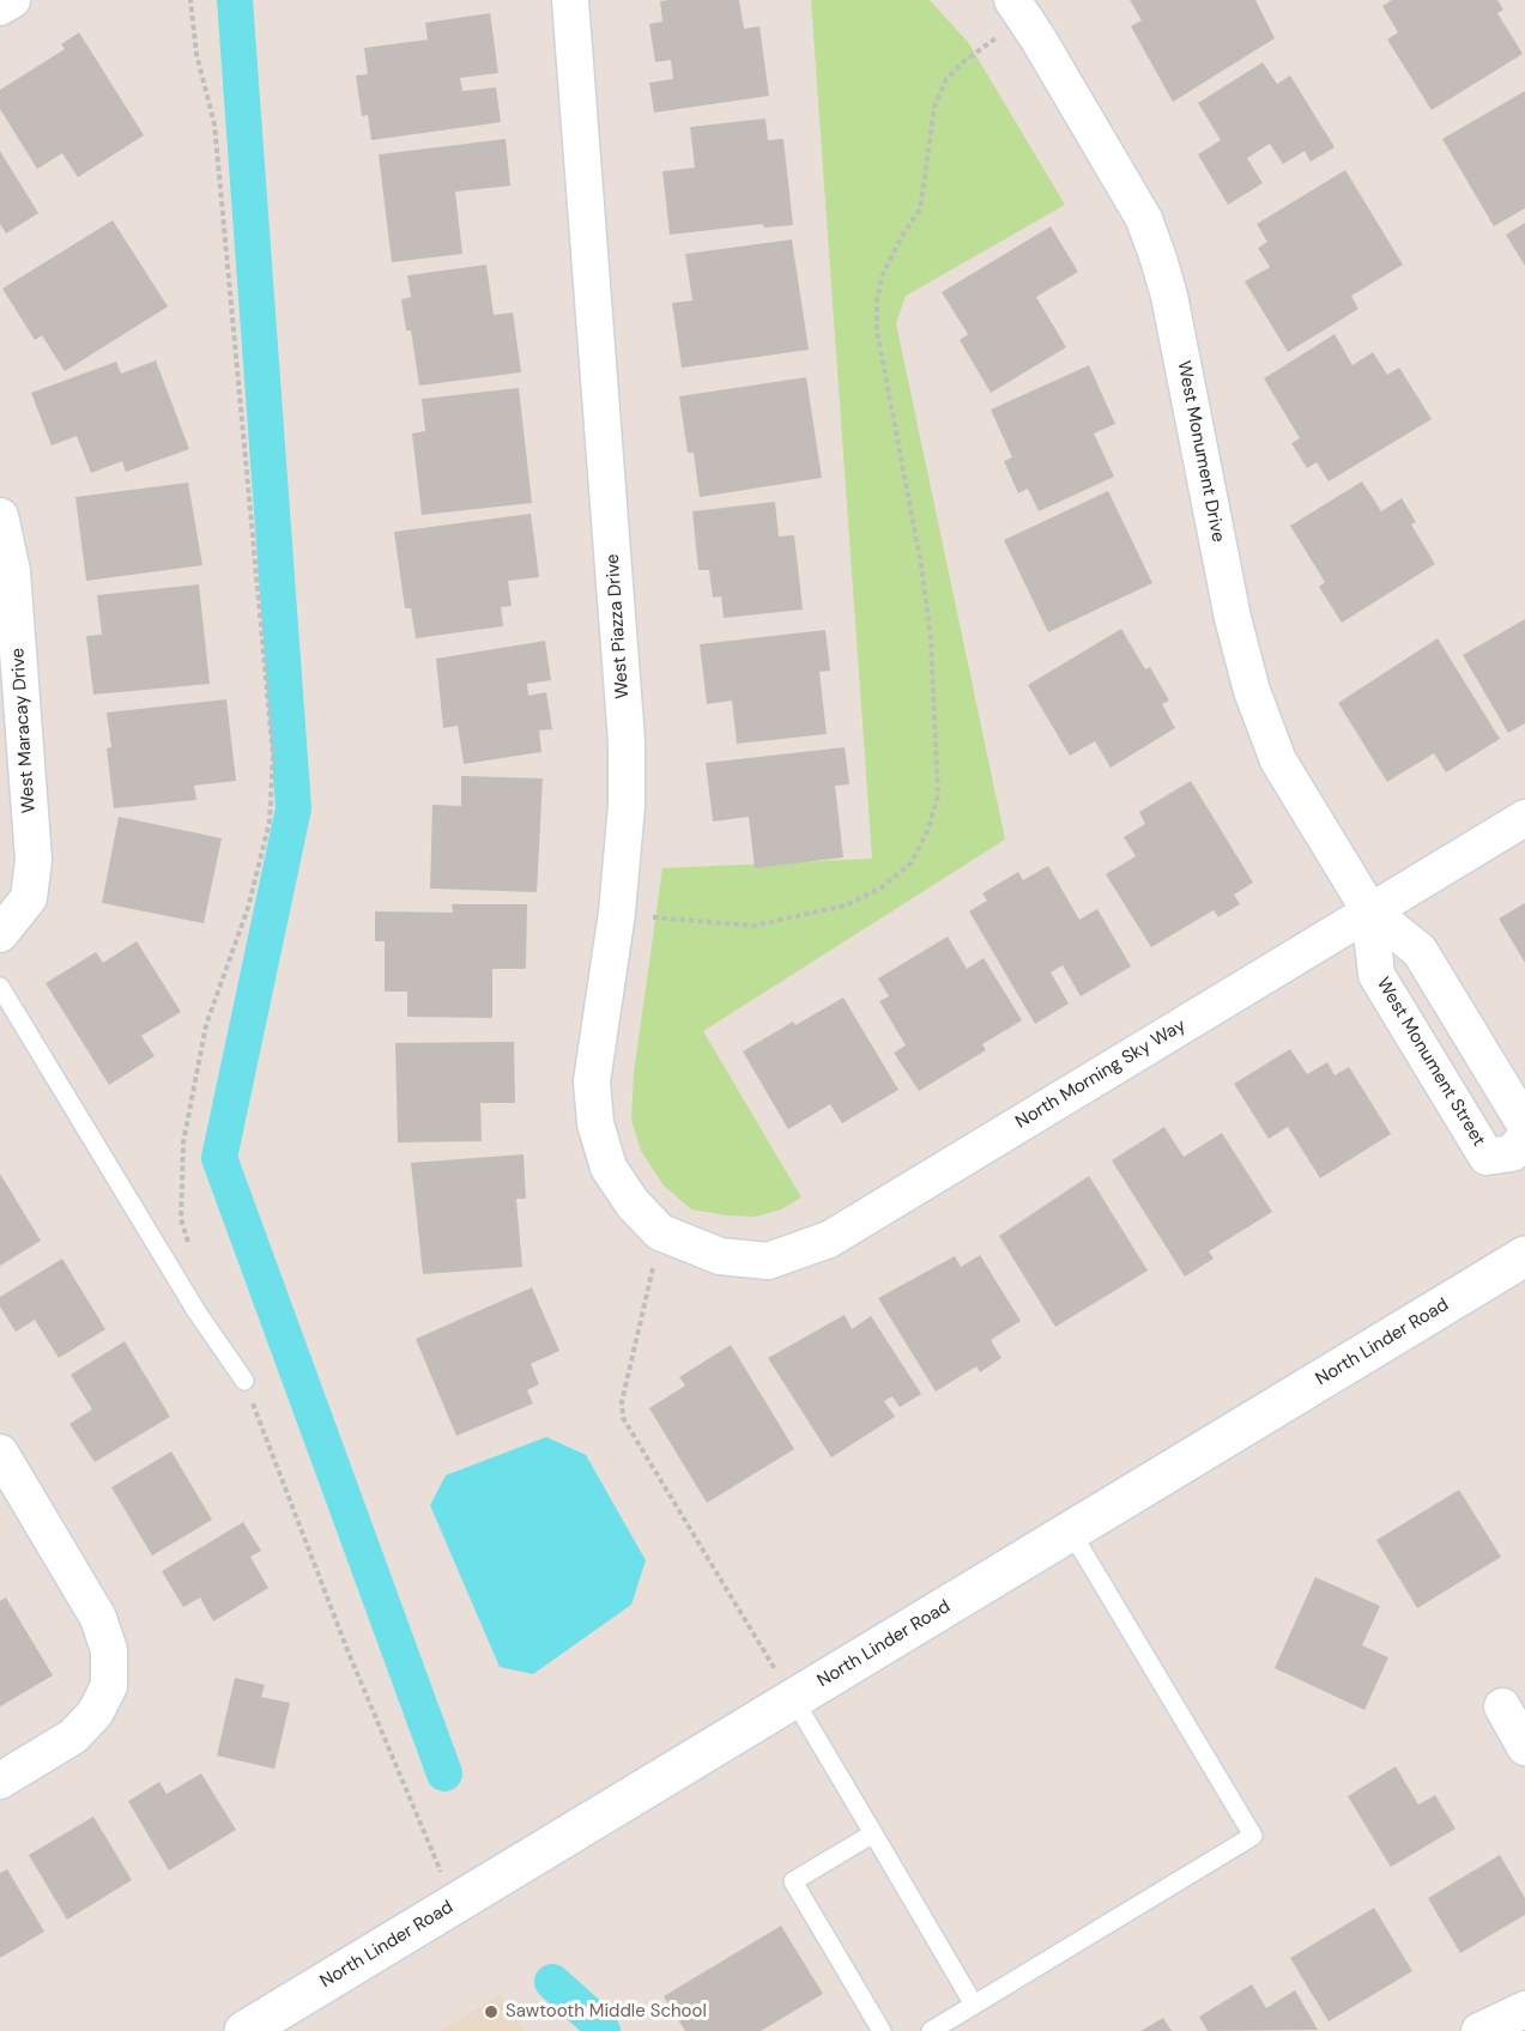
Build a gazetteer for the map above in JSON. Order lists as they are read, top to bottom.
{
  "streets": {
    "main road": ["North Linder Road"],
    "street": [
      "West Monument Drive",
      "West Piazza Drive",
      "West Maracay Drive",
      "West Monument Street",
      "North Morning Sky Way"
    ]
  },
  "crossings": [
    ["West Monument Drive", "West Monument Street"],
    ["West Monument Drive", "North Morning Sky Way"],
    ["West Piazza Drive", "North Morning Sky Way"],
    ["West Monument Street", "North Morning Sky Way"]
  ],
  "places": ["Sawtooth Middle School"]
}
